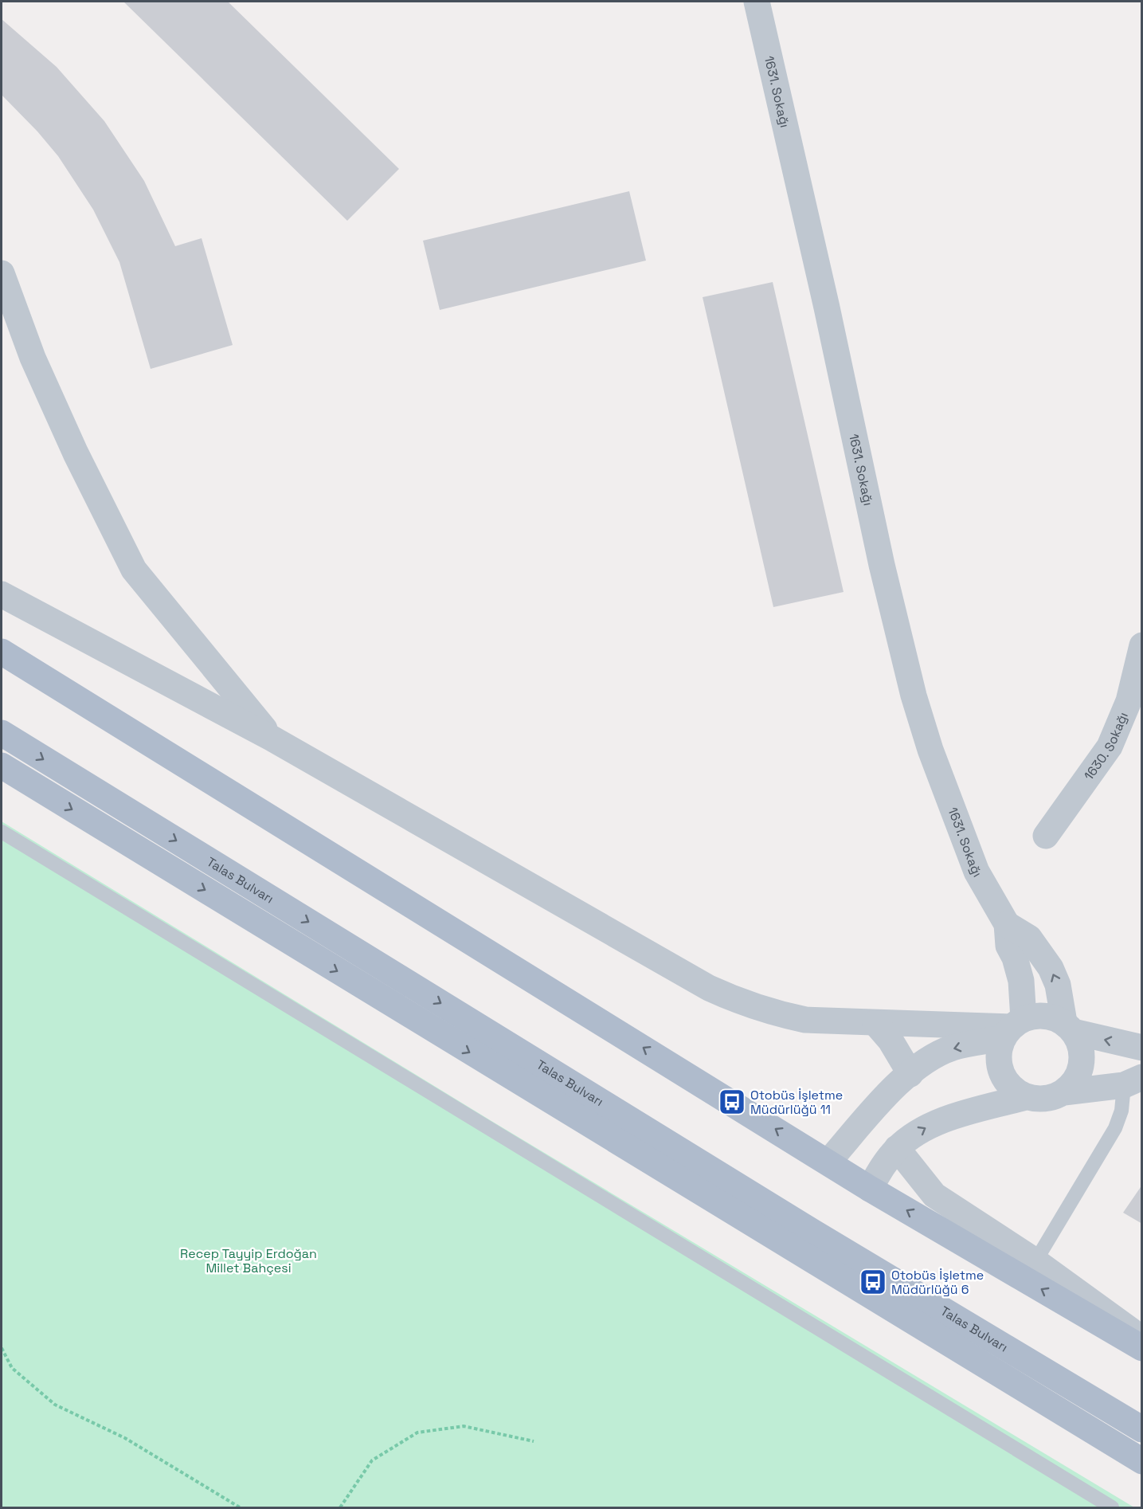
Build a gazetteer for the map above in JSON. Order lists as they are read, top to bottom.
{
  "streets": {
    "main road": ["Talas Bulvarı"],
    "street": ["1631. Sokağı", "1630. Sokağı"]
  },
  "parks": ["Recep Tayyip Erdoğan Millet Bahçesi"],
  "places": {
    "bus stop": ["Otobüs İşletme Müdürlüğü 11", "Otobüs İşletme Müdürlüğü 6"]
  }
}
